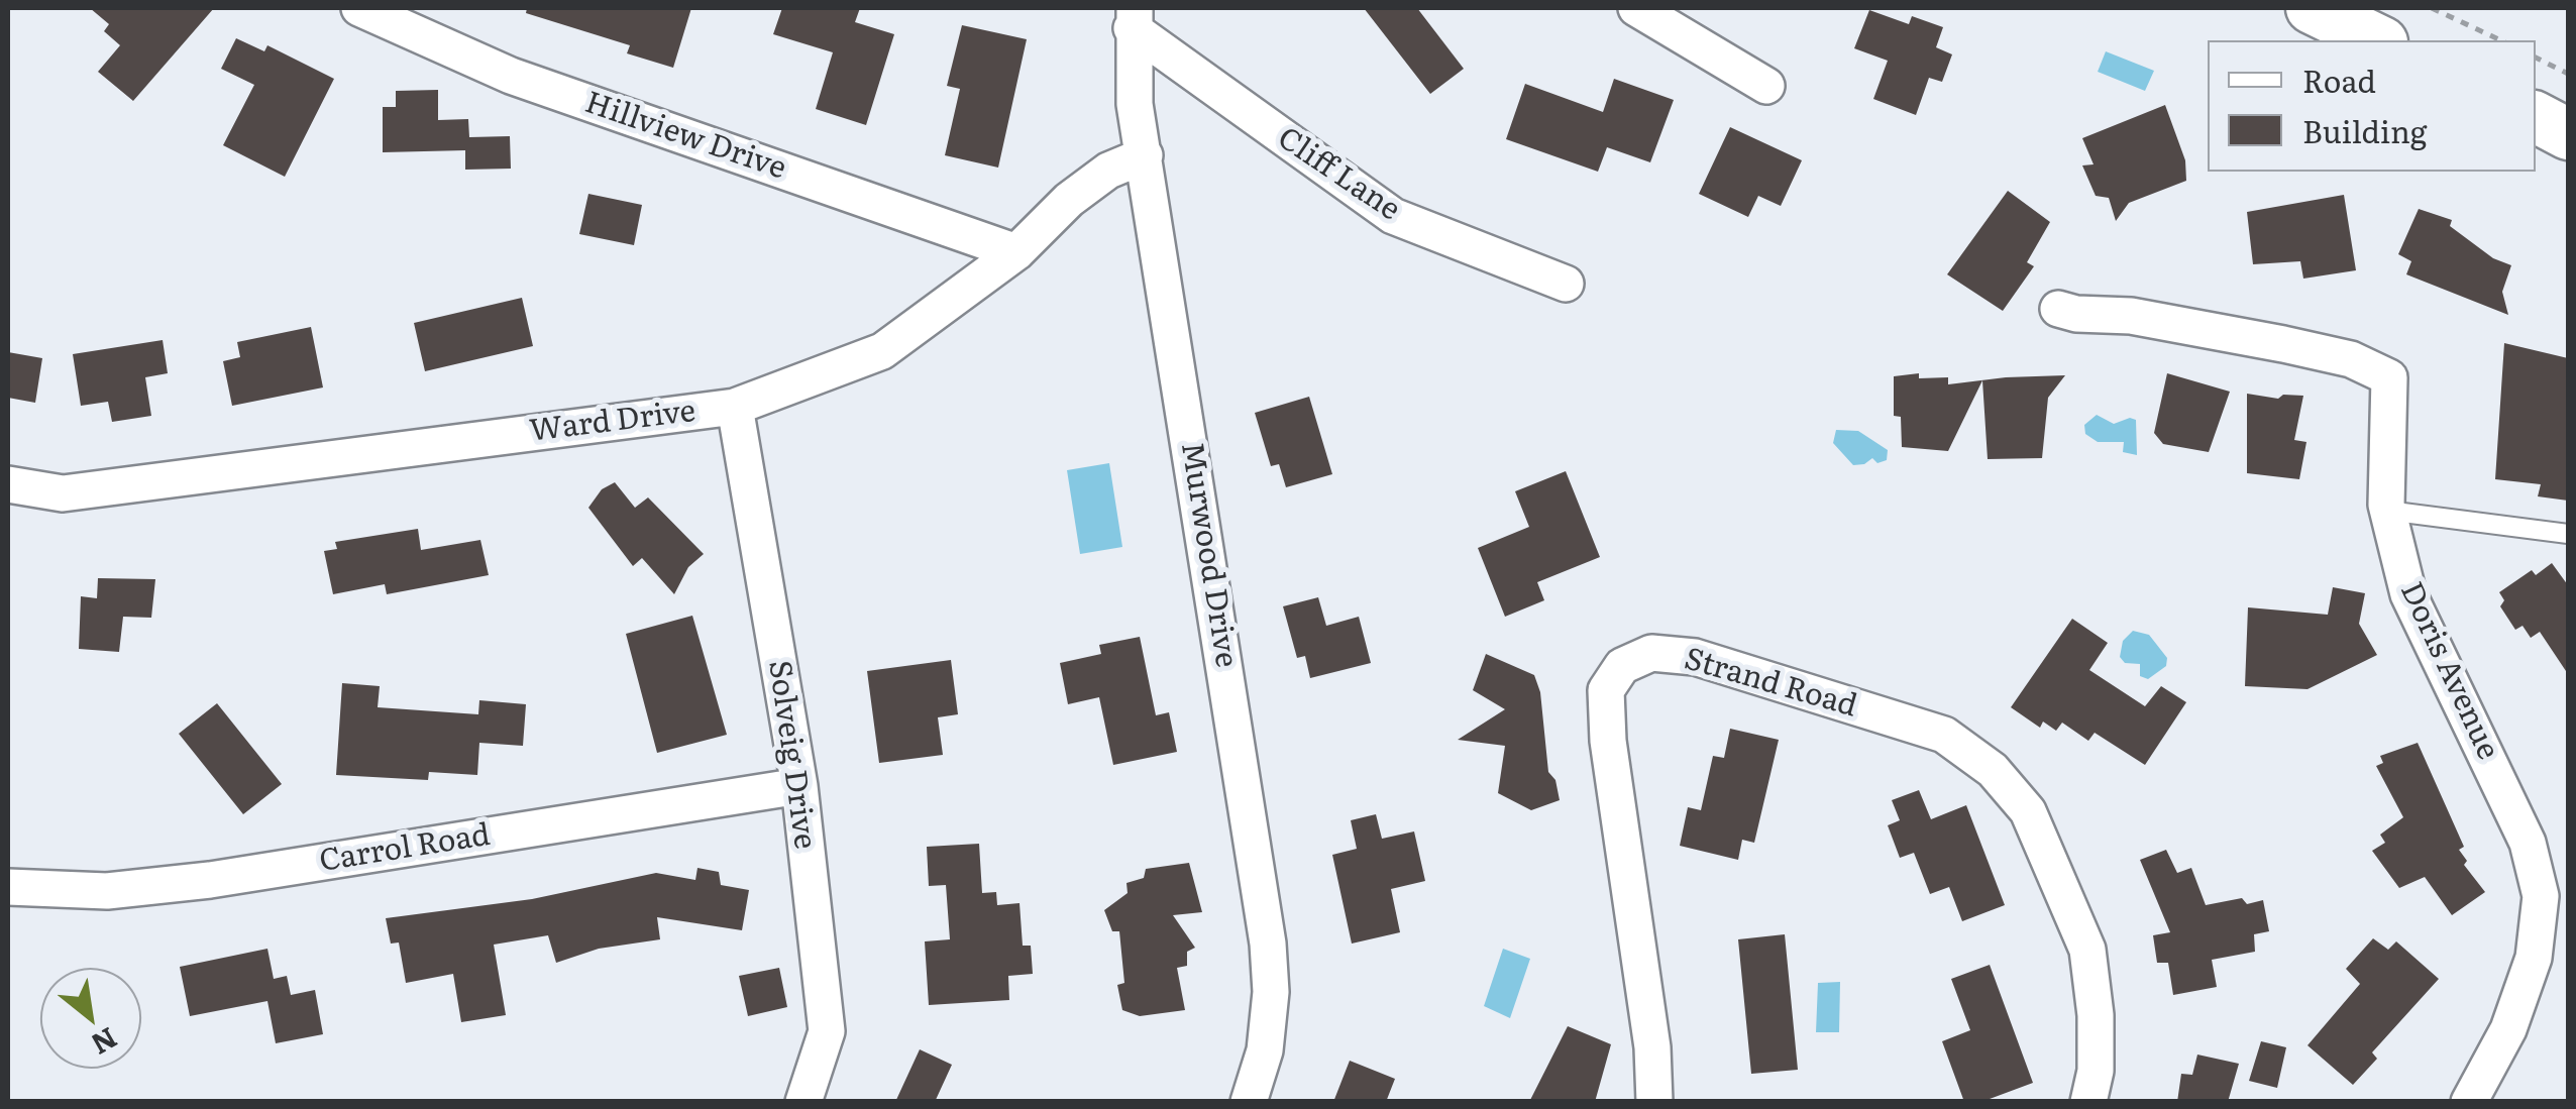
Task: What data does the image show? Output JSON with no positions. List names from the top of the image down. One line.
{"streets":{"street":["Hillview Drive","Cliff Lane","Ward Drive","Murwood Drive","Doris Avenue","Strand Road","Solveig Drive","Carrol Road"]},"crossings":[["Hillview Drive","Ward Drive"],["Cliff Lane","Murwood Drive"],["Ward Drive","Murwood Drive"],["Ward Drive","Solveig Drive"],["Solveig Drive","Carrol Road"]],"legend":["Road","Building"],"north":"bottom right"}
